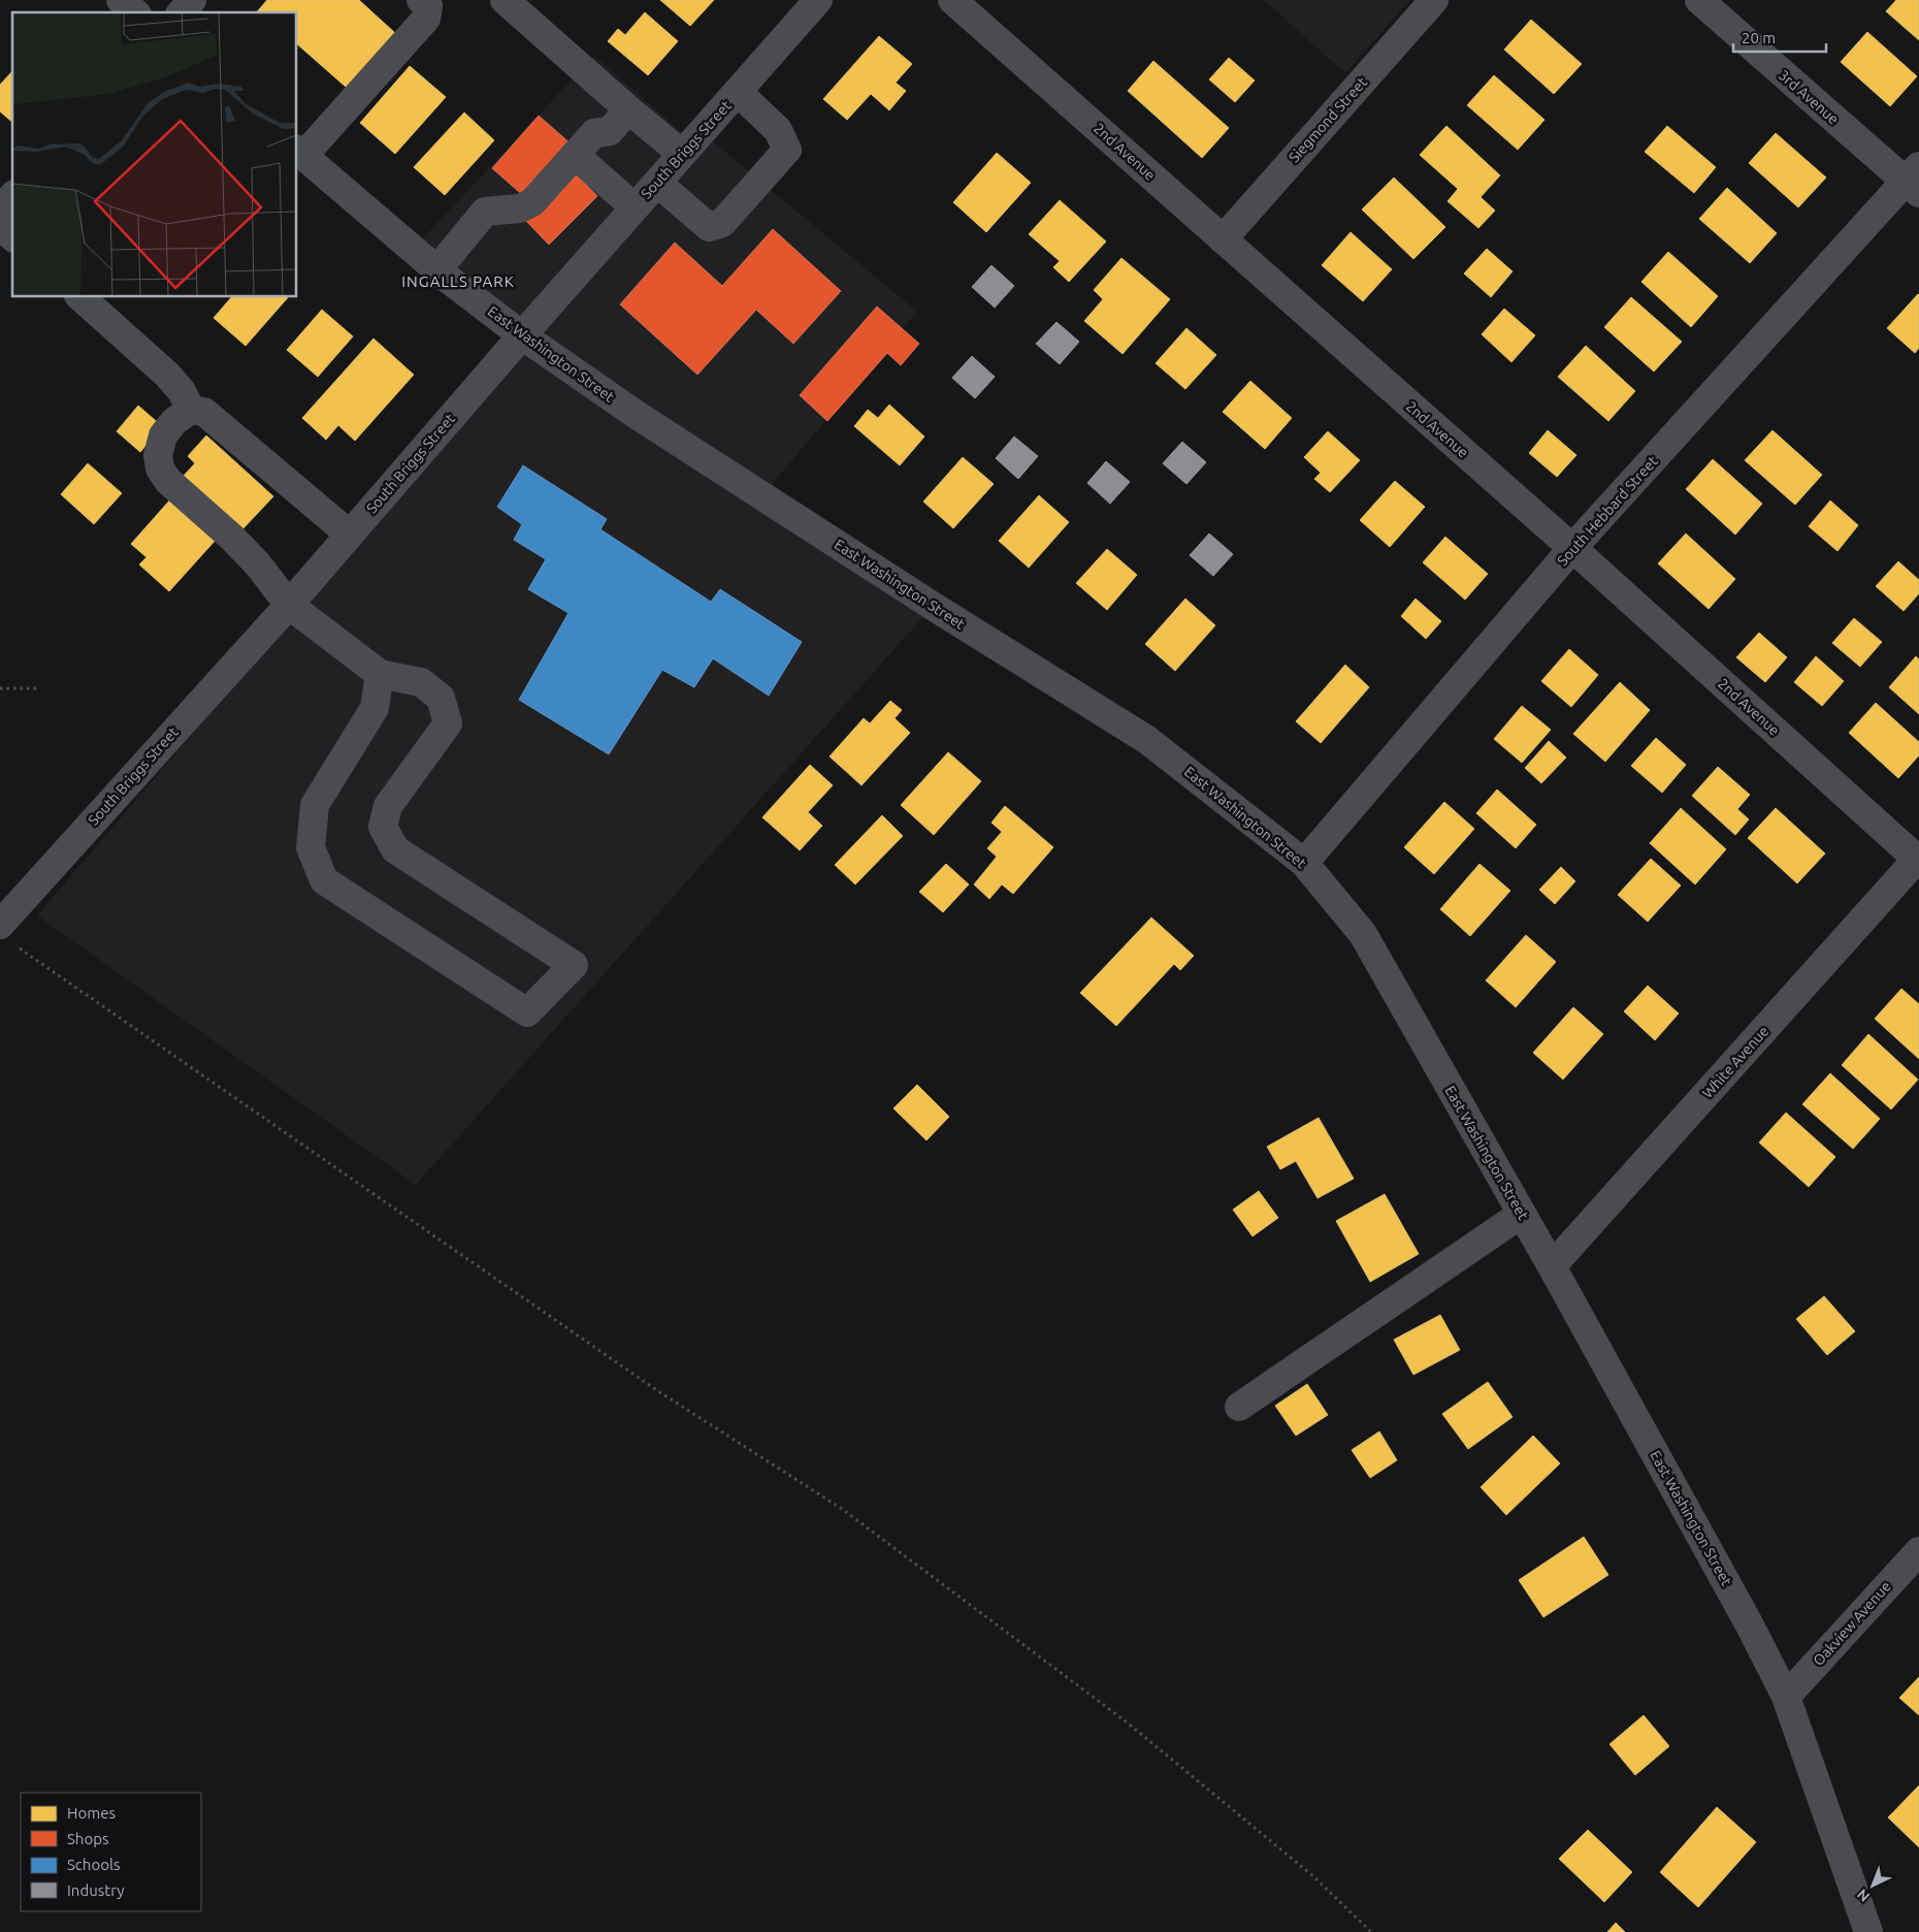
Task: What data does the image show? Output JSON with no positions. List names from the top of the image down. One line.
{"streets":{"street":["3rd Avenue","Siegmond Street","South Briggs Street","2nd Avenue","East Washington Street","South Hebbard Street","White Avenue","Oakview Avenue"]},"crossings":[["3rd Avenue","South Hebbard Street"],["Siegmond Street","2nd Avenue"],["South Briggs Street","East Washington Street"],["2nd Avenue","South Hebbard Street"],["2nd Avenue","White Avenue"],["East Washington Street","South Hebbard Street"],["East Washington Street","White Avenue"],["East Washington Street","Oakview Avenue"]],"districts":["INGALLS PARK"],"legend":["Homes","Shops","Schools","Industry"],"scale_bar":"20 m","north":"bottom left"}
